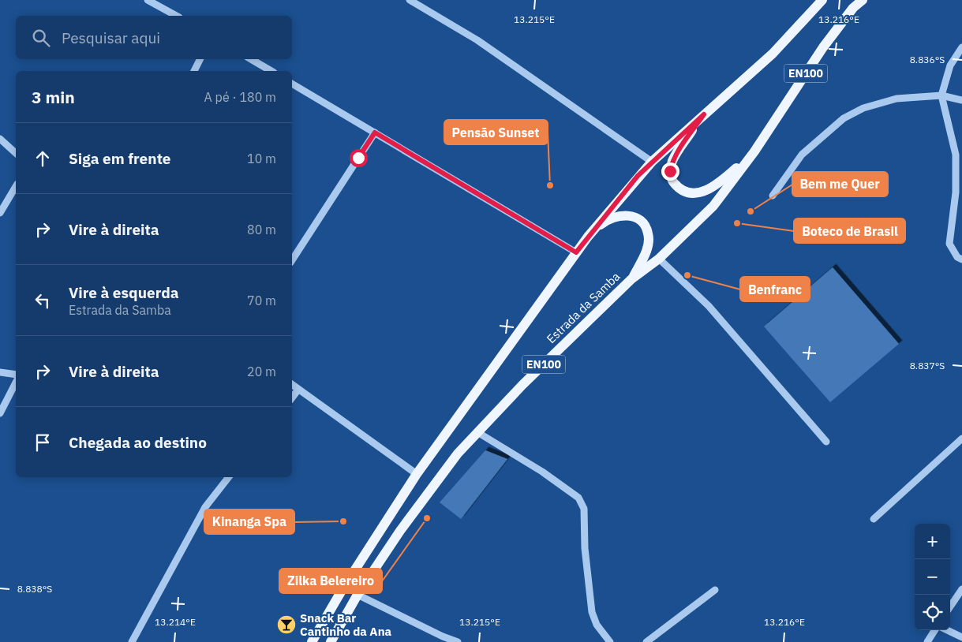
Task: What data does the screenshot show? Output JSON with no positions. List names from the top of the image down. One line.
{"streets":{"main road":["EN100","Estrada da Samba"]},"places":{"other":["Pensão Sunset","Bem me Quer","Boteco de Brasil","Benfranc","Zilka Belereiro","Kinanga Spa"],"bar":["Snack Bar Cantinho da Ana"]},"page":{"search":"Pesquisar aqui","heading":["3 min","A pé · 180 m"],"list":[["Siga em frente","10 m"],["Vire à direita","80 m"],["Vire à esquerda","Estrada da Samba","70 m"],["Vire à direita","20 m"],"Chegada ao destino"],"map_buttons":["+","−"]},"coordinates":["13.215°E","13.216°E","8.836°S","8.837°S","8.838°S","13.214°E"]}
